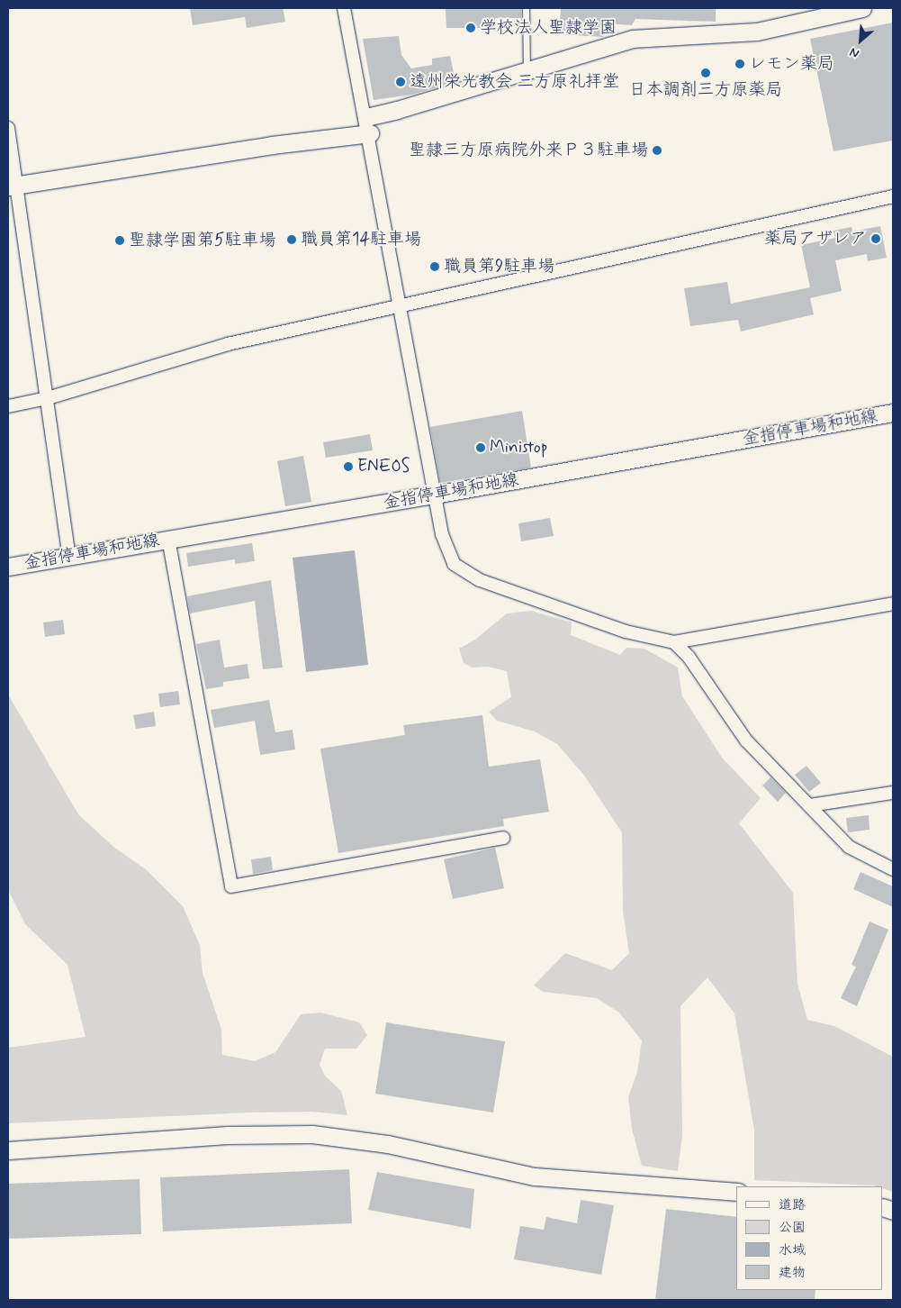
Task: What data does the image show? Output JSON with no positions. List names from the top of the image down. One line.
{"streets":{"street":["金指停車場和地線"]},"places":["学校法人聖隷学園","レモン薬局","日本調剤三方原薬局","遠州栄光教会 三方原礼拝堂","聖隷三方原病院外来Ｐ３駐車場","薬局アザレア","職員第14駐車場","聖隷学園第5駐車場","職員第9駐車場","Ministop","ENEOS"],"legend":["道路","公園","水域","建物"],"north":"bottom left"}
